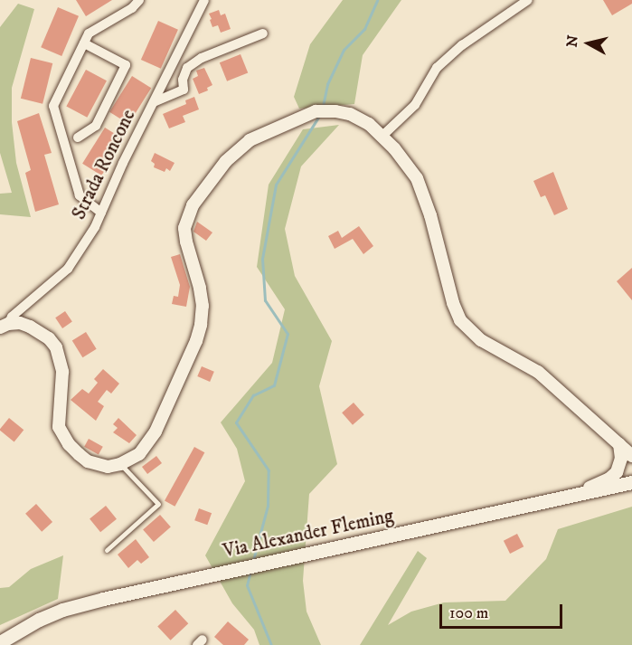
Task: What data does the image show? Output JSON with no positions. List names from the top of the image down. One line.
{"streets":{"main road":["Via Alexander Fleming"],"street":["Strada Roncone"]},"scale_bar":"100 m","north":"left"}
